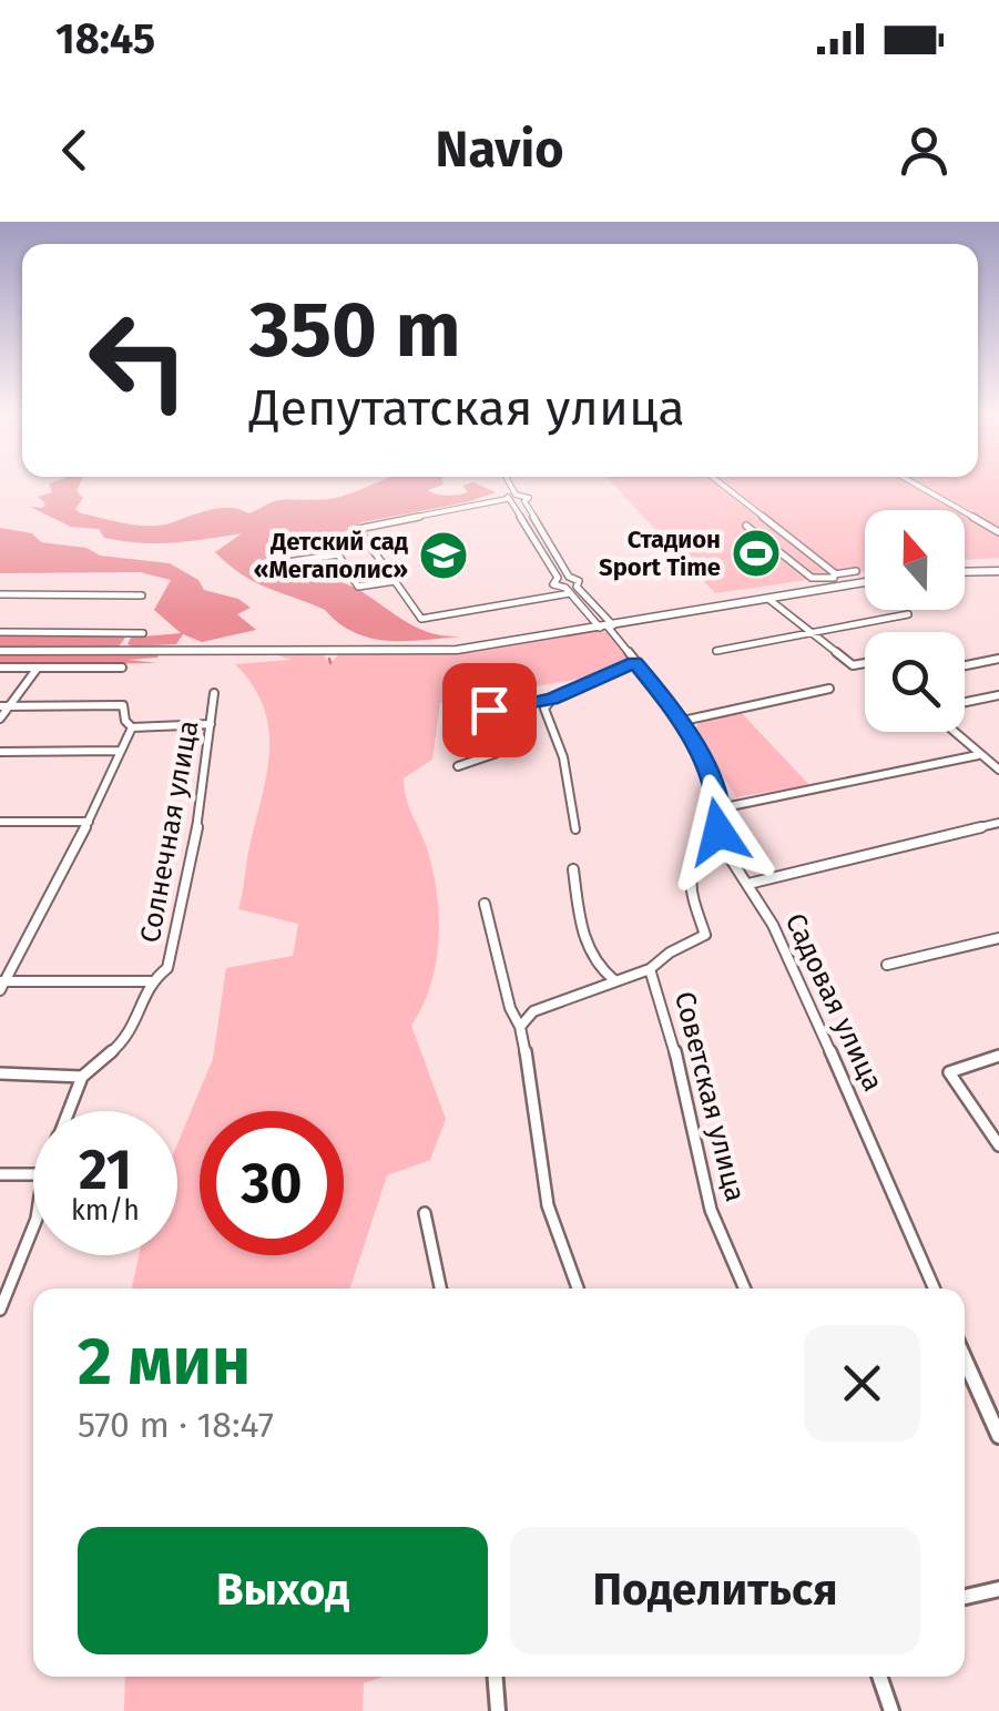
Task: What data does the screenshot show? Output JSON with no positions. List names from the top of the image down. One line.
{"streets":{"street":["Солнечная улица","Садовая улица","Советская улица"]},"places":{"sports":["Стадион Sport Time"],"school or university":["Детский сад «Мегаполис»"]},"north":"top","page":{"status":"18:45","header":"Navio","turn":["350 m","Депутатская улица"],"speed":"21 km/h","limit":"30","heading":["2 мин","570 m · 18:47"],"buttons":["Выход","Поделиться"]}}
